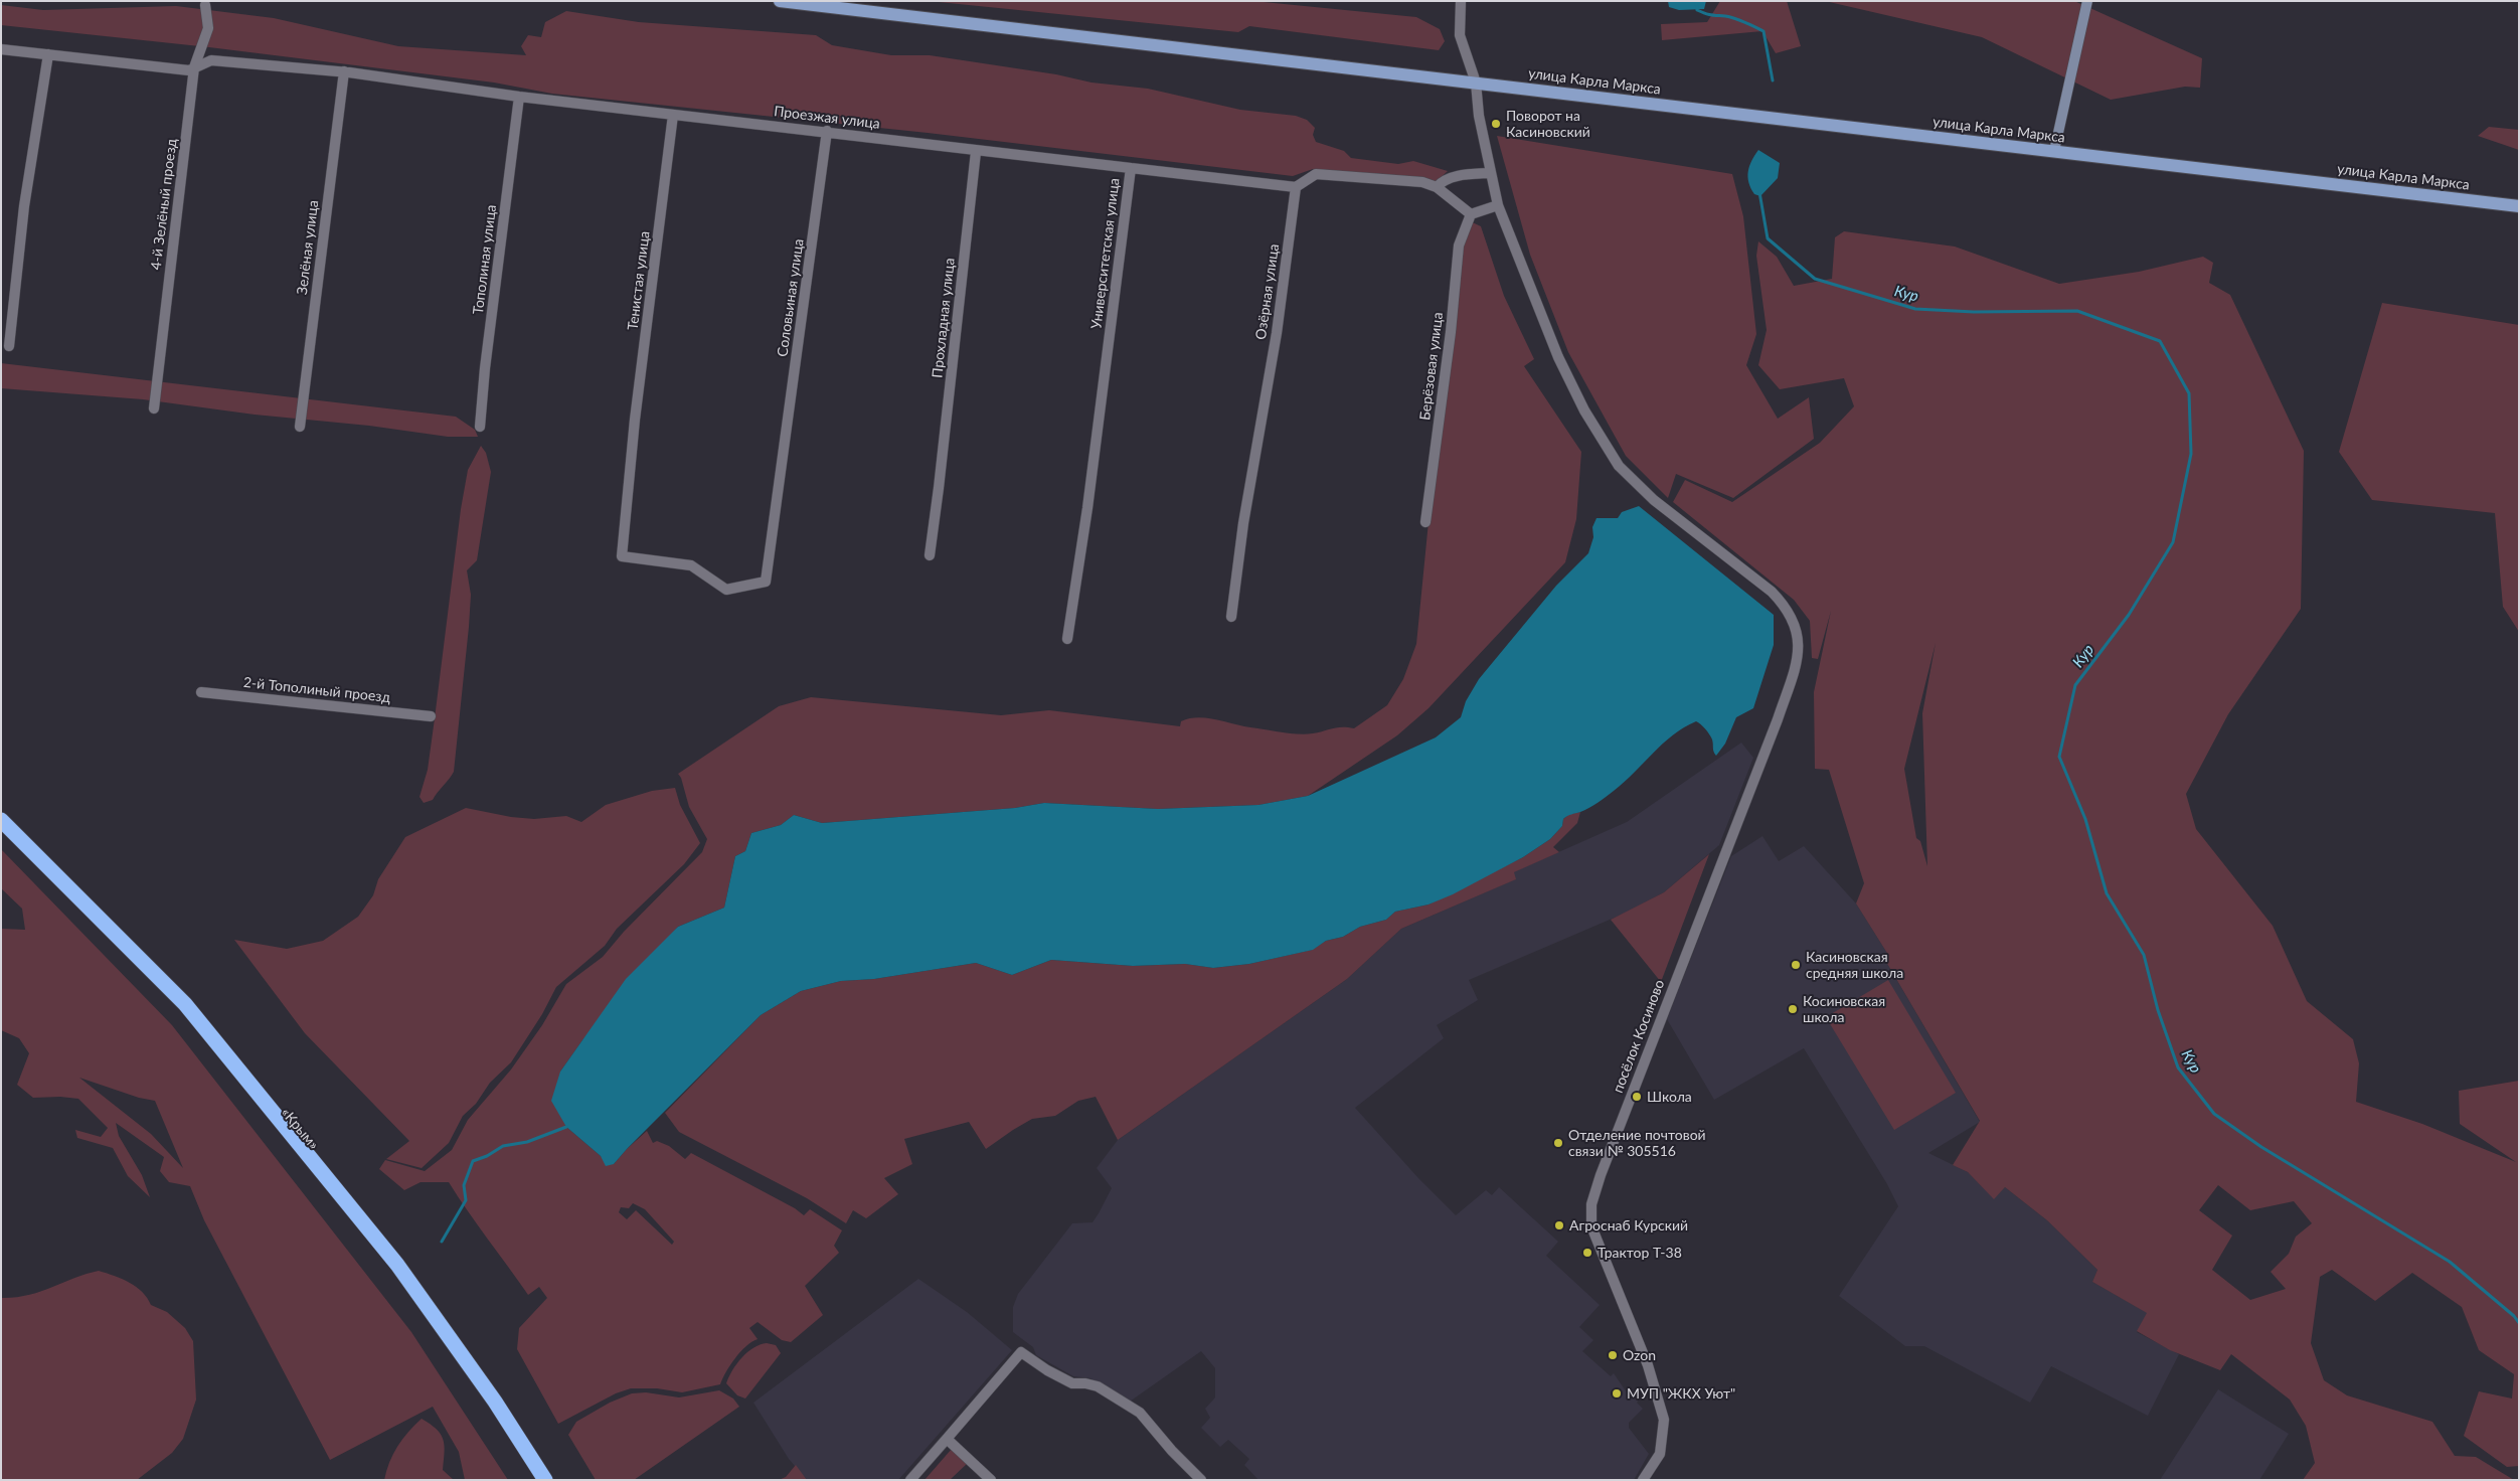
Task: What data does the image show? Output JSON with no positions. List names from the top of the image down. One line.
{"streets":{"highway":["«Крым»"],"main road":["улица Карла Маркса"],"street":["Проезжая улица","4-й Зелёный проезд","Зелёная улица","Университетская улица","Тополиная улица","Тенистая улица","Озёрная улица","Соловьиная улица","Прохладная улица","Берёзовая улица","2-й Тополиный проезд","посёлок Косиново"]},"crossings":[["улица Карла Маркса","посёлок Косиново"],["Проезжая улица","4-й Зелёный проезд"],["Проезжая улица","Зелёная улица"],["Проезжая улица","Университетская улица"],["Проезжая улица","Тополиная улица"],["Проезжая улица","Тенистая улица"],["Проезжая улица","Соловьиная улица"],["Проезжая улица","Прохладная улица"],["Университетская улица","Озёрная улица"],["Тенистая улица","Соловьиная улица"]],"water":["Кур"],"places":["Поворот на Касиновский","Касиновская средняя школа","Косиновская школа","Школа","Отделение почтовой связи № 305516","Агроснаб Курский","Трактор Т-38","Ozon","МУП \"ЖКХ Уют\""]}
